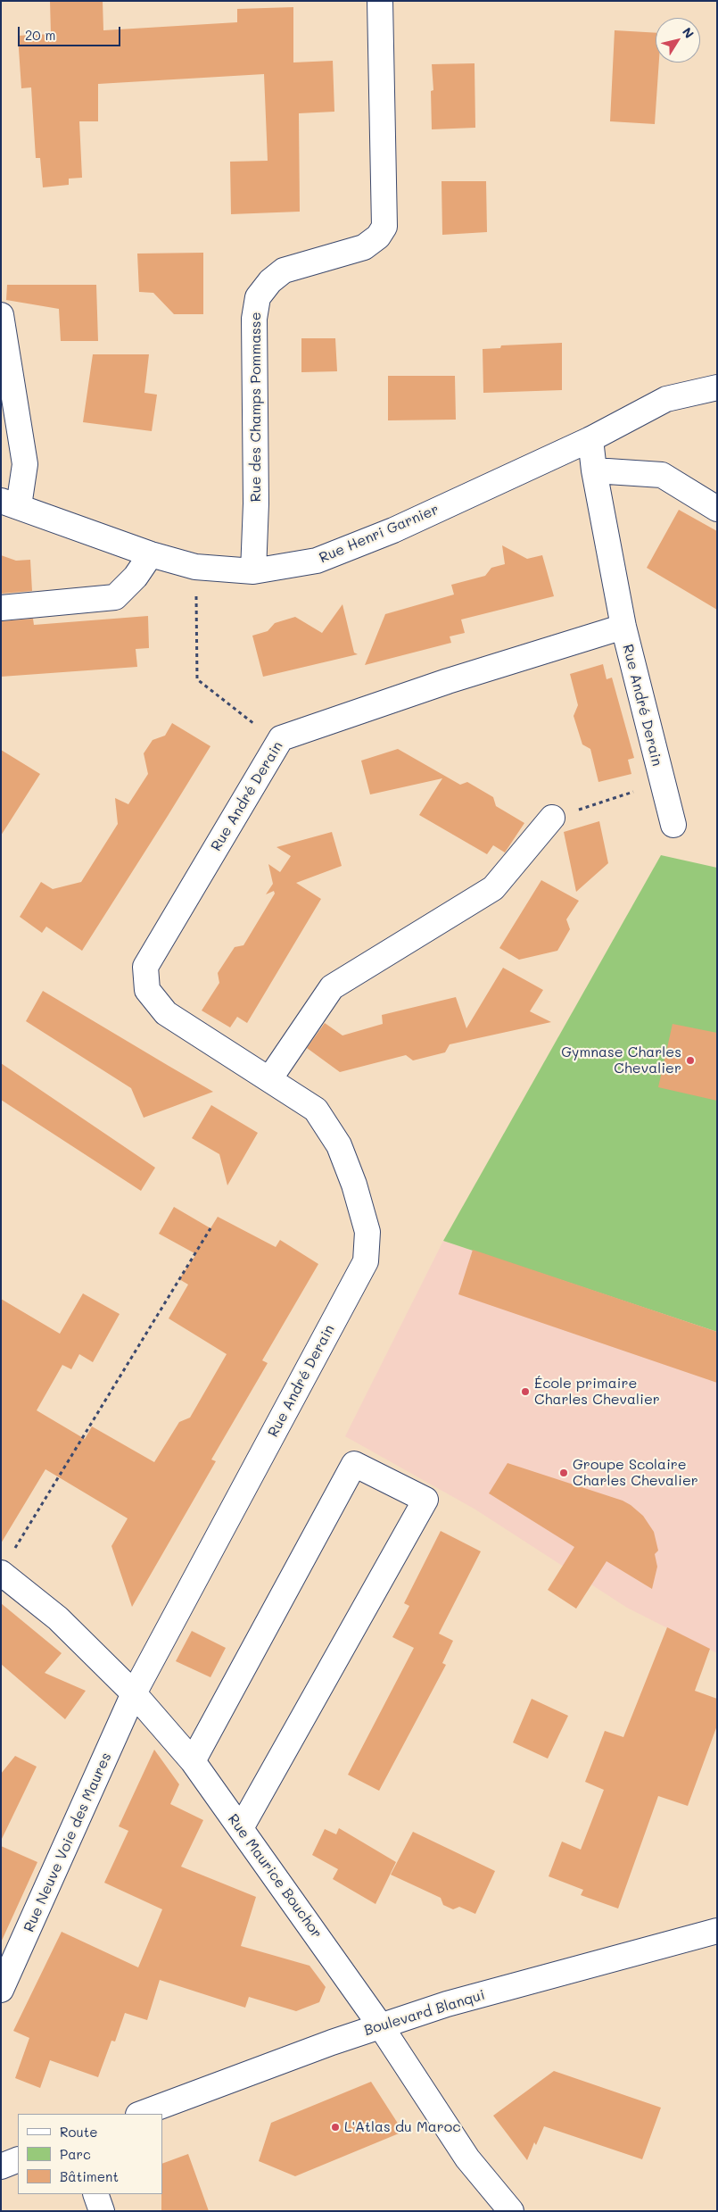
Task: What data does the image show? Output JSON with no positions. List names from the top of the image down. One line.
{"streets":{"street":["Rue des Champs Pommasse","Rue Henri Garnier","Rue André Derain","Rue Neuve Voie des Maures","Rue Maurice Bouchor","Boulevard Blanqui"]},"crossings":[["Rue des Champs Pommasse","Rue Henri Garnier"],["Rue Henri Garnier","Rue André Derain"],["Rue André Derain","Rue Neuve Voie des Maures"],["Rue André Derain","Rue Maurice Bouchor"],["Rue Neuve Voie des Maures","Rue Maurice Bouchor"],["Rue Maurice Bouchor","Boulevard Blanqui"]],"places":["Gymnase Charles Chevalier","École primaire Charles Chevalier","Groupe Scolaire Charles Chevalier","L'Atlas du Maroc"],"legend":["Route","Parc","Bâtiment"],"scale_bar":"20 m","north":"top right"}
